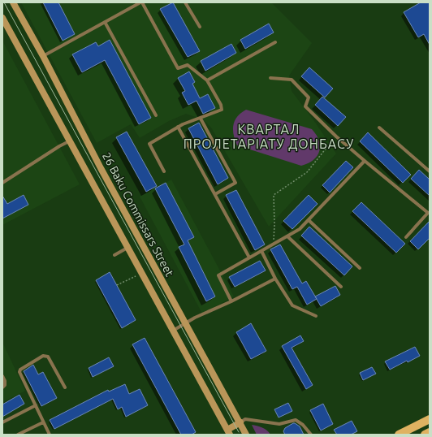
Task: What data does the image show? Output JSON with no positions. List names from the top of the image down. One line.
{"streets":{"street":["26 Baku Commissars Street"]},"districts":["КВАРТАЛ ПРОЛЕТАРІАТУ ДОНБАСУ"]}
